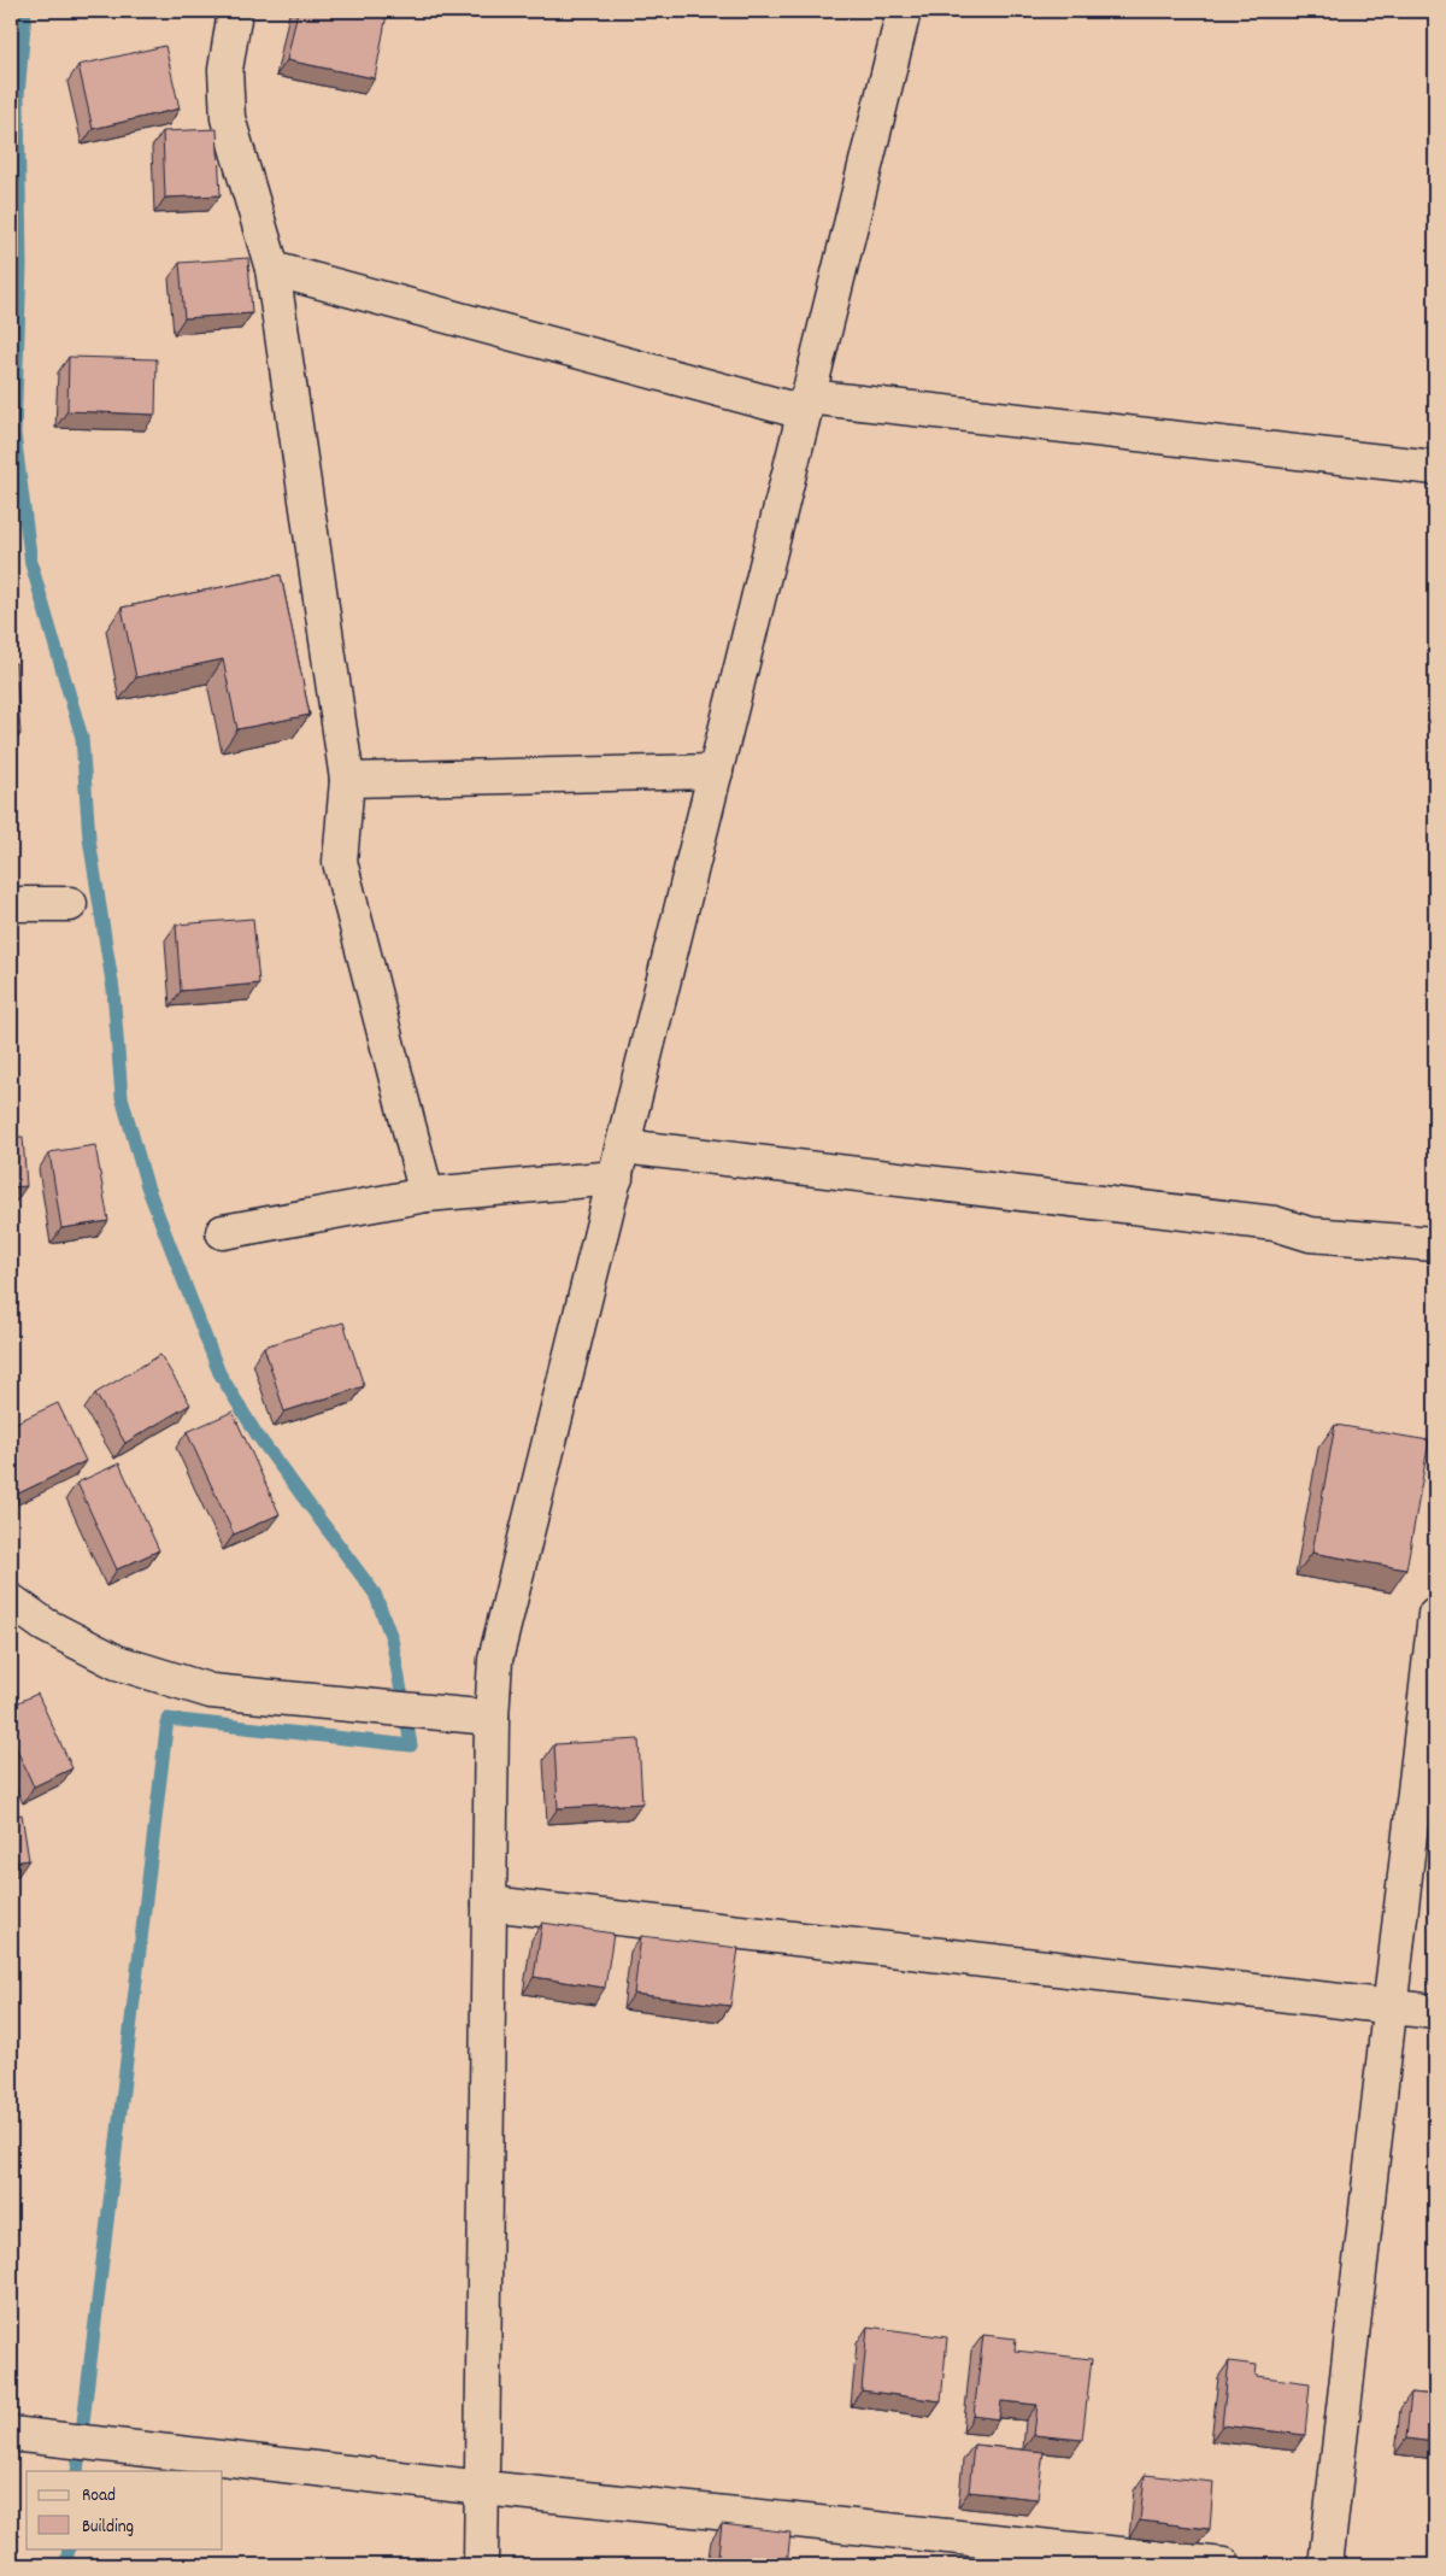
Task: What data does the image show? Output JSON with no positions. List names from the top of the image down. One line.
{"legend":["Road","Building"]}
